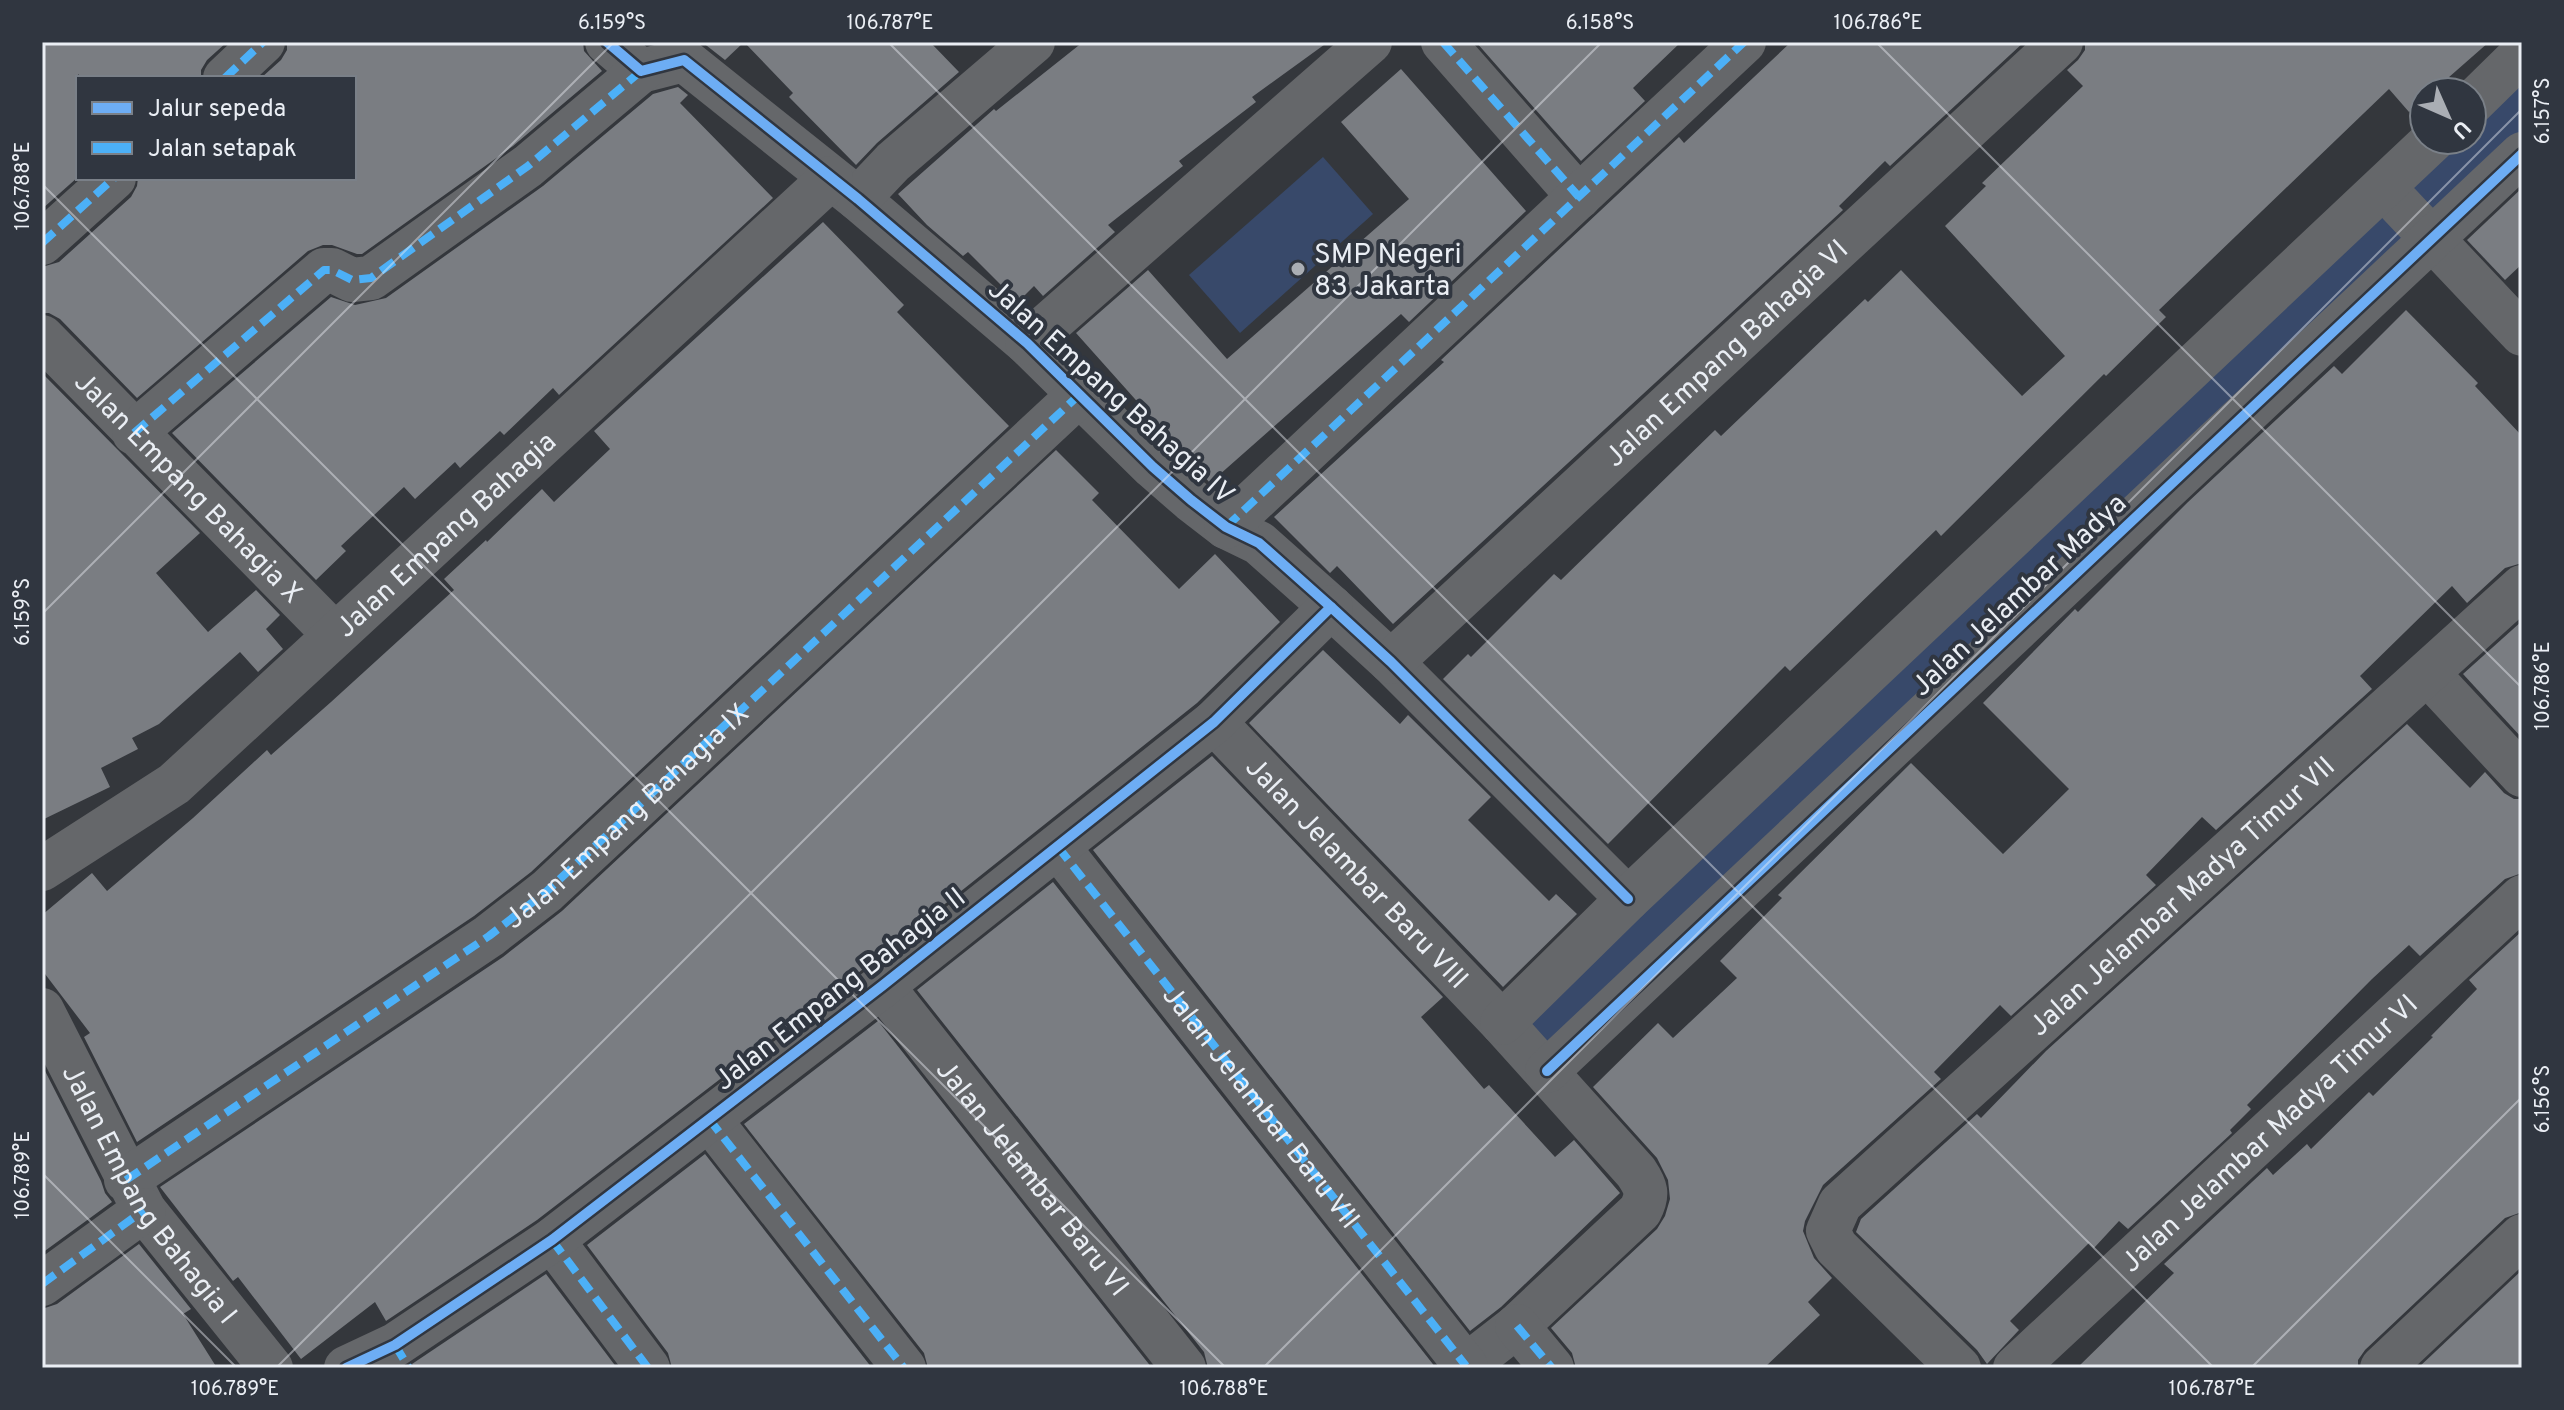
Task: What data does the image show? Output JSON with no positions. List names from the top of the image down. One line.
{"streets":{"street":["Jalan Empang Bahagia VI","Jalan Empang Bahagia IV","Jalan Empang Bahagia X","Jalan Empang Bahagia","Jalan Jelambar Madya","Jalan Empang Bahagia IX","Jalan Jelambar Baru VIII","Jalan Jelambar Madya Timur VII","Jalan Empang Bahagia II","Jalan Jelambar Baru VII","Jalan Jelambar Madya Timur VI","Jalan Jelambar Baru VI","Jalan Empang Bahagia I"]},"crossings":[["Jalan Empang Bahagia VI","Jalan Empang Bahagia IV"],["Jalan Empang Bahagia IV","Jalan Empang Bahagia"],["Jalan Empang Bahagia IV","Jalan Jelambar Madya"],["Jalan Empang Bahagia IV","Jalan Empang Bahagia IX"],["Jalan Empang Bahagia IV","Jalan Empang Bahagia II"],["Jalan Empang Bahagia X","Jalan Empang Bahagia"],["Jalan Jelambar Madya","Jalan Jelambar Baru VIII"],["Jalan Empang Bahagia IX","Jalan Empang Bahagia I"],["Jalan Jelambar Baru VIII","Jalan Empang Bahagia II"],["Jalan Empang Bahagia II","Jalan Jelambar Baru VII"],["Jalan Empang Bahagia II","Jalan Jelambar Baru VI"]],"places":["SMP Negeri 83 Jakarta"],"legend":["Jalur sepeda","Jalan setapak"],"north":"bottom right","coordinates":["6.159°S","106.787°E","6.158°S","106.786°E","6.157°S","106.788°E","6.156°S","106.789°E"]}
